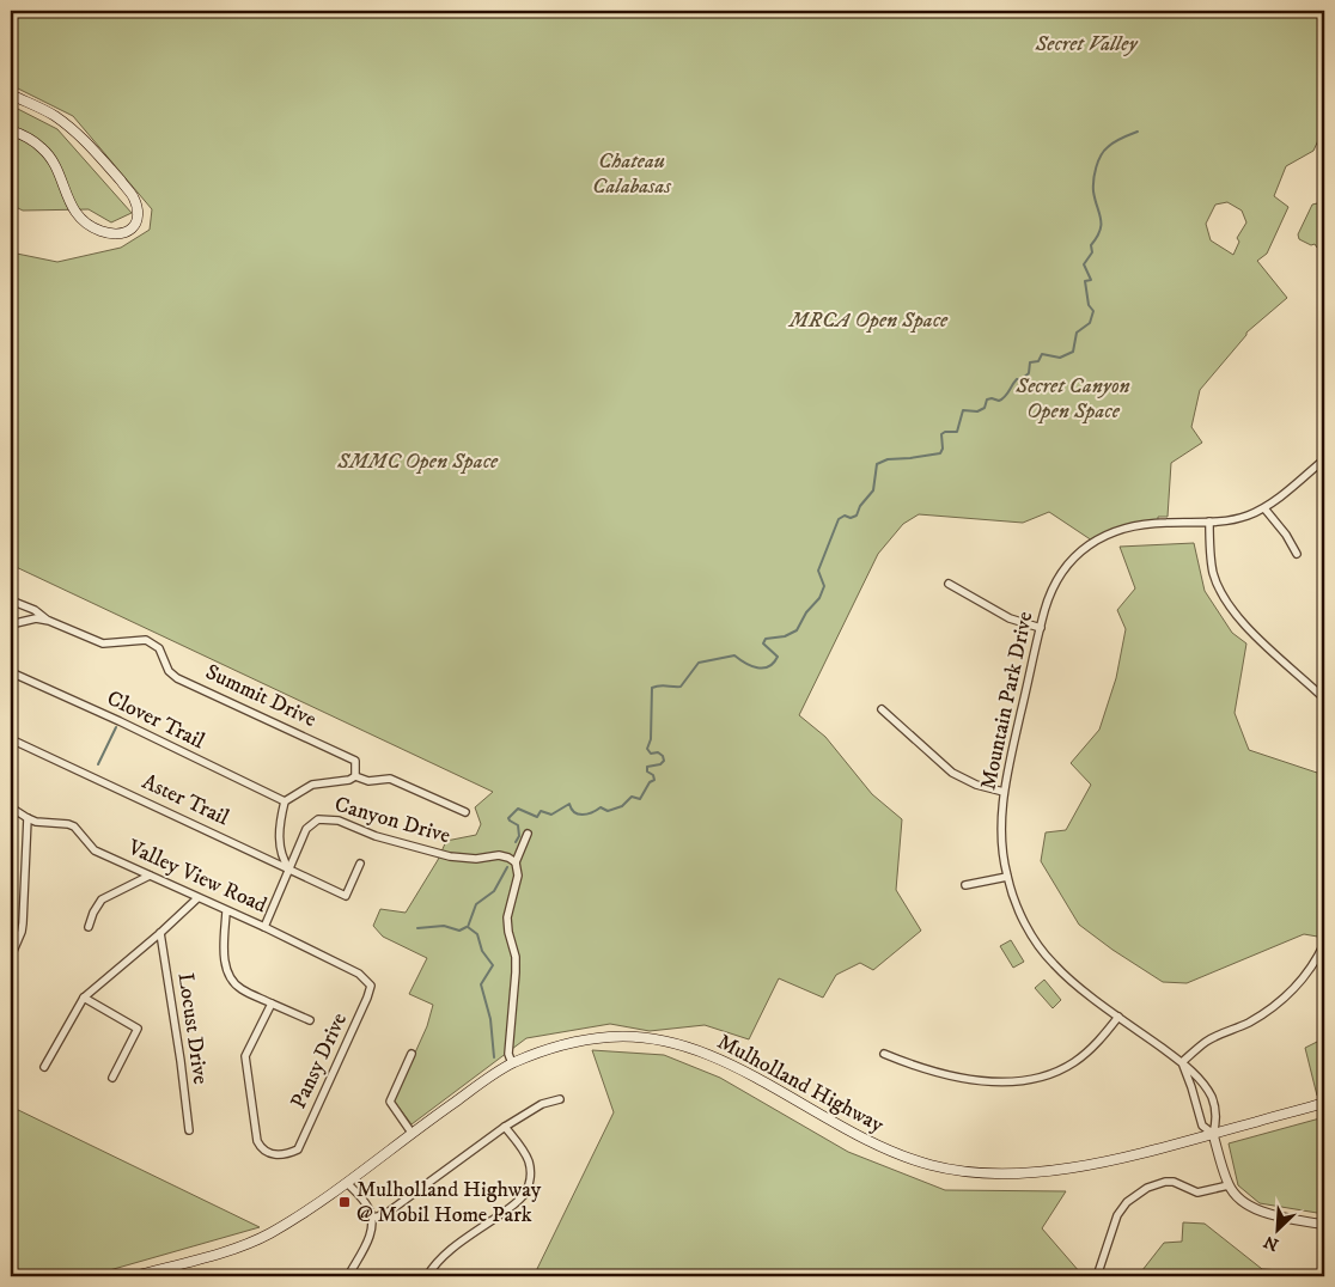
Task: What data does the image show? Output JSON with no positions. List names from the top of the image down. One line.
{"streets":{"main road":["Mulholland Highway"],"street":["Summit Drive","Mountain Park Drive","Clover Trail","Aster Trail","Canyon Drive","Valley View Road","Locust Drive","Pansy Drive"]},"crossings":[["Mountain Park Drive","Mulholland Highway"],["Aster Trail","Canyon Drive"],["Canyon Drive","Valley View Road"],["Valley View Road","Pansy Drive"]],"parks":["Secret Valley","Chateau Calabasas","MRCA Open Space","Secret Canyon Open Space","SMMC Open Space"],"places":{"transit":["Mulholland Highway @ Mobil Home Park"]},"north":"bottom left"}
